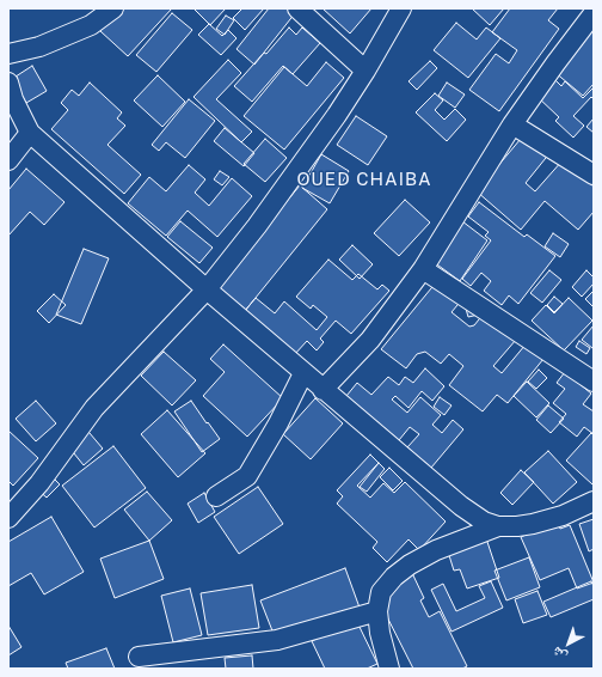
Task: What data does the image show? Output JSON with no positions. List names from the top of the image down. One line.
{"districts":["OUED CHAIBA"],"north":"bottom left"}
